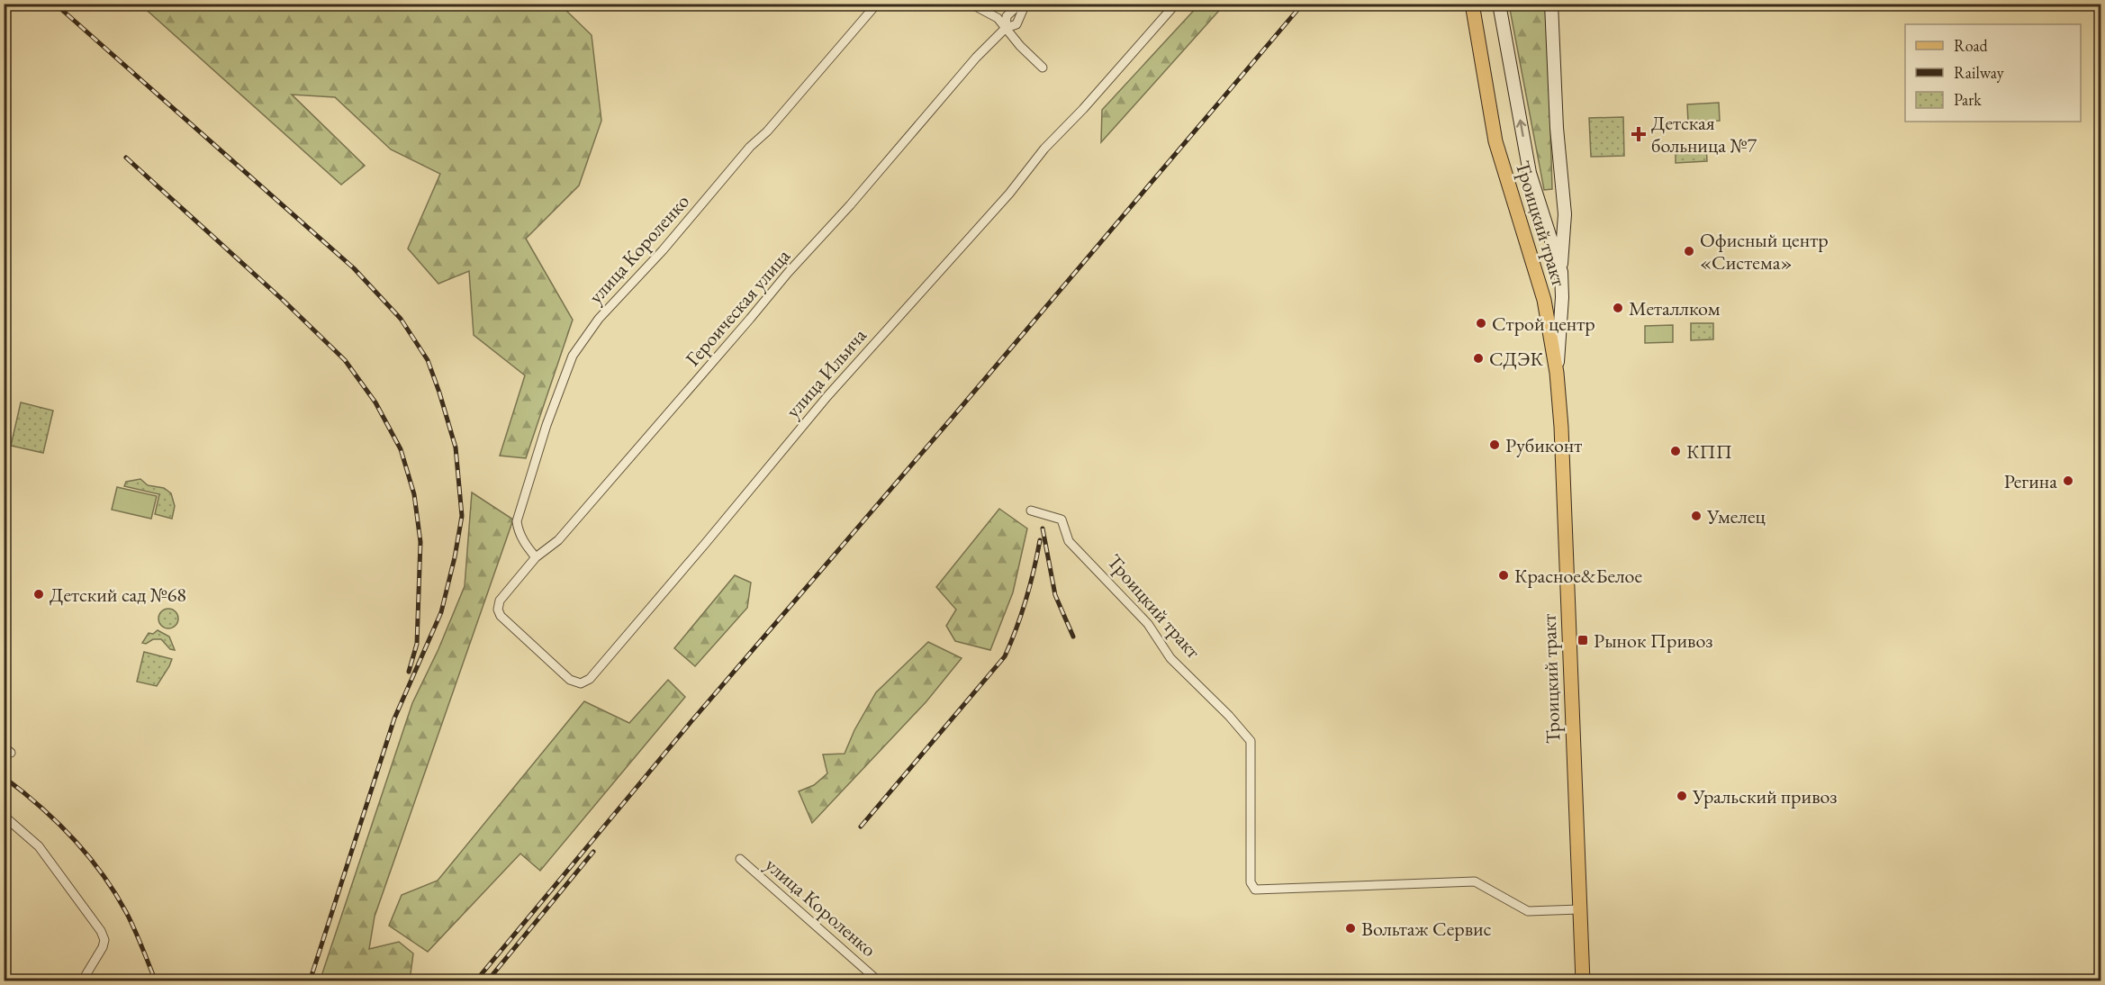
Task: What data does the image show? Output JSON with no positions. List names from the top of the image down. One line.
{"streets":{"main road":["Троицкий тракт"],"street":["улица Короленко","Героическая улица","улица Ильича"]},"crossings":[["улица Короленко","Героическая улица"],["Героическая улица","улица Ильича"]],"places":{"health":["Детская больница №7"],"other":["Офисный центр «Система»","Металлком","Строй центр","СДЭК","Рубиконт","КПП","Регина","Умелец","Красное&Белое","Детский сад №68","Уральский привоз","Вольтаж Сервис"],"transit":["Рынок Привоз"]},"legend":["Road","Railway","Park"]}
